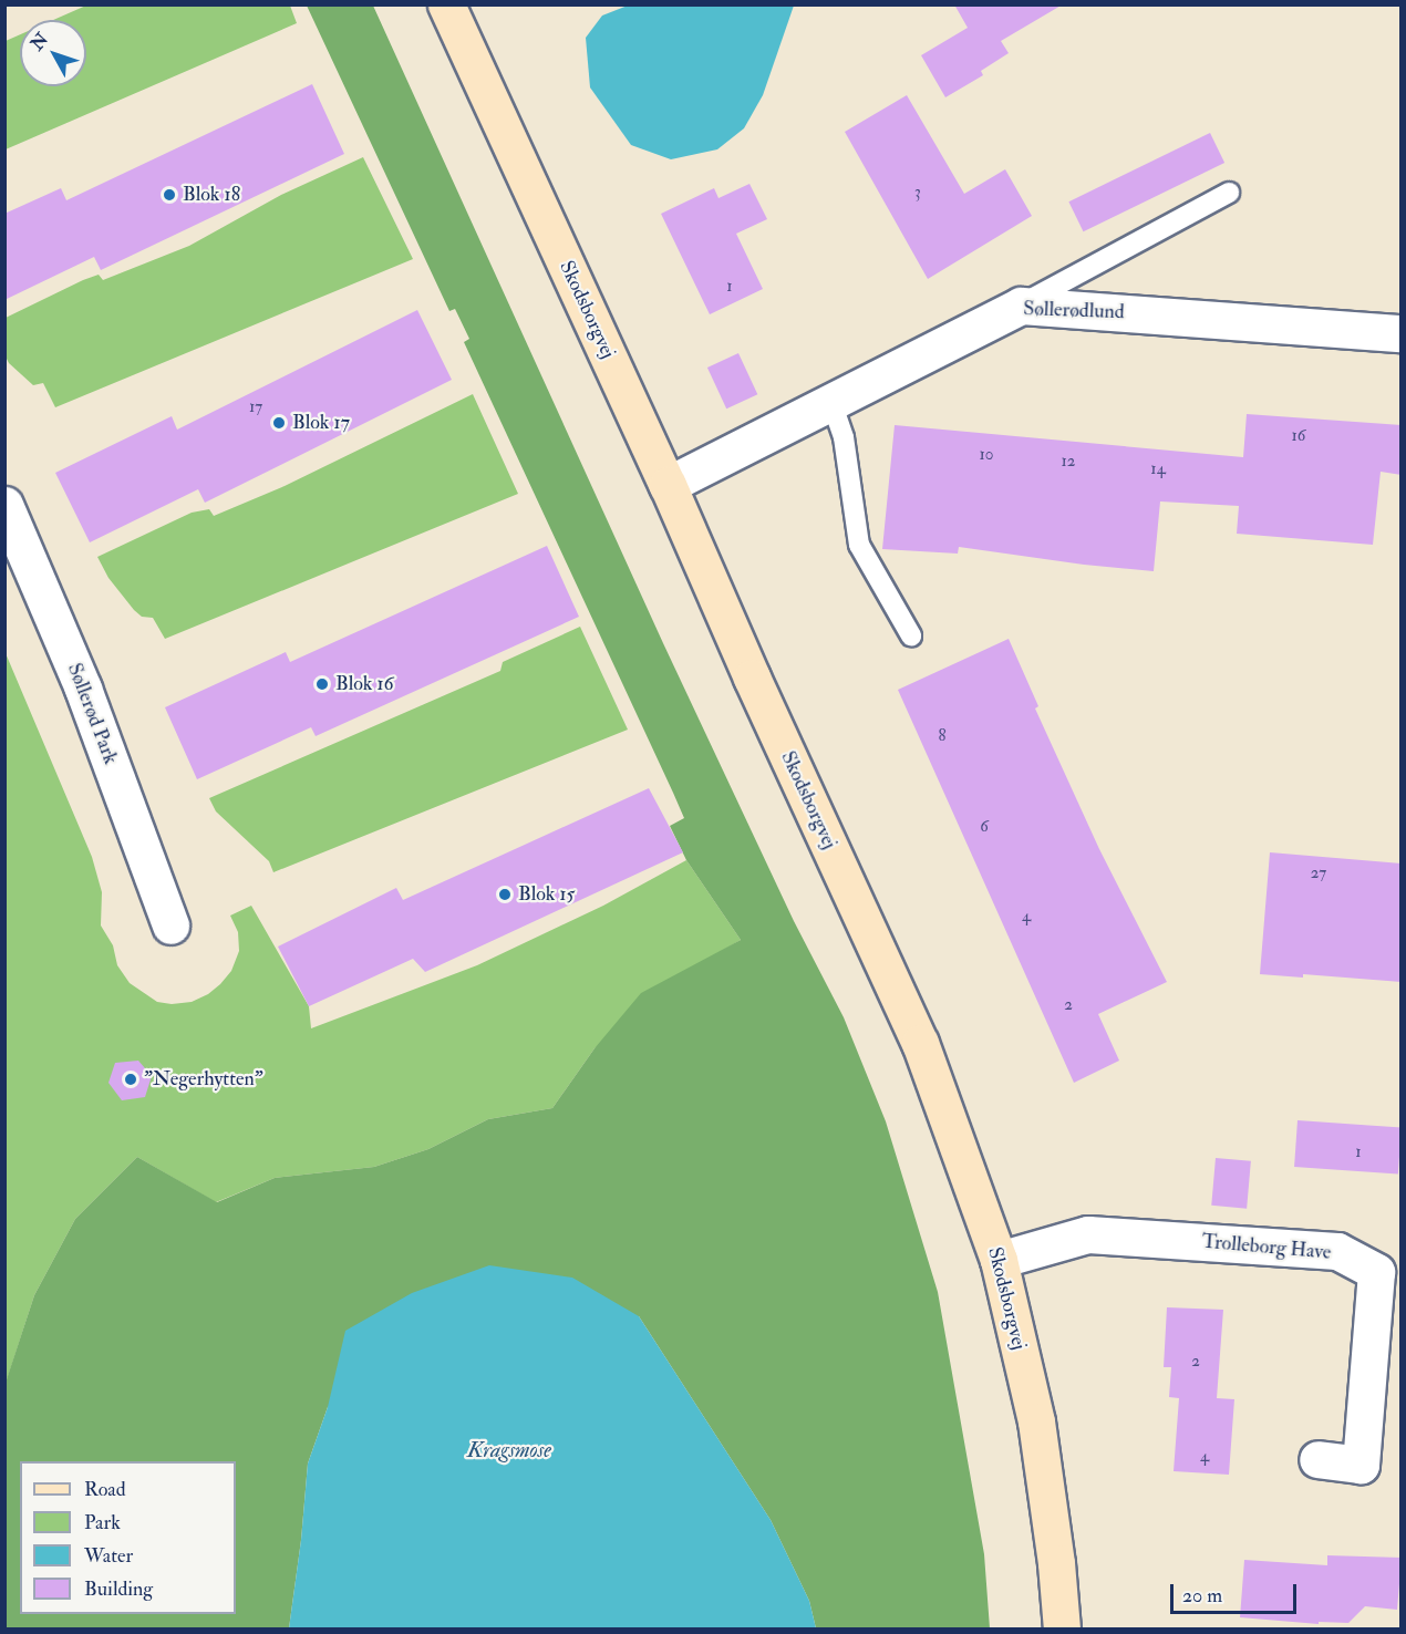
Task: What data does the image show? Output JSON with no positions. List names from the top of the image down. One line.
{"streets":{"street":["Skodsborgvej","Søllerødlund","Søllerød Park","Trolleborg Have"]},"crossings":[["Skodsborgvej","Søllerødlund"],["Skodsborgvej","Trolleborg Have"]],"water":["Kragsmose"],"places":["Blok 18","Blok 17","Blok 16","Blok 15","\"Negerhytten\""],"house_numbers":["3","1","17","16","10","12","14","8","6","27","4","2","1","2","4"],"legend":["Road","Park","Water","Building"],"scale_bar":"20 m","north":"top left"}
